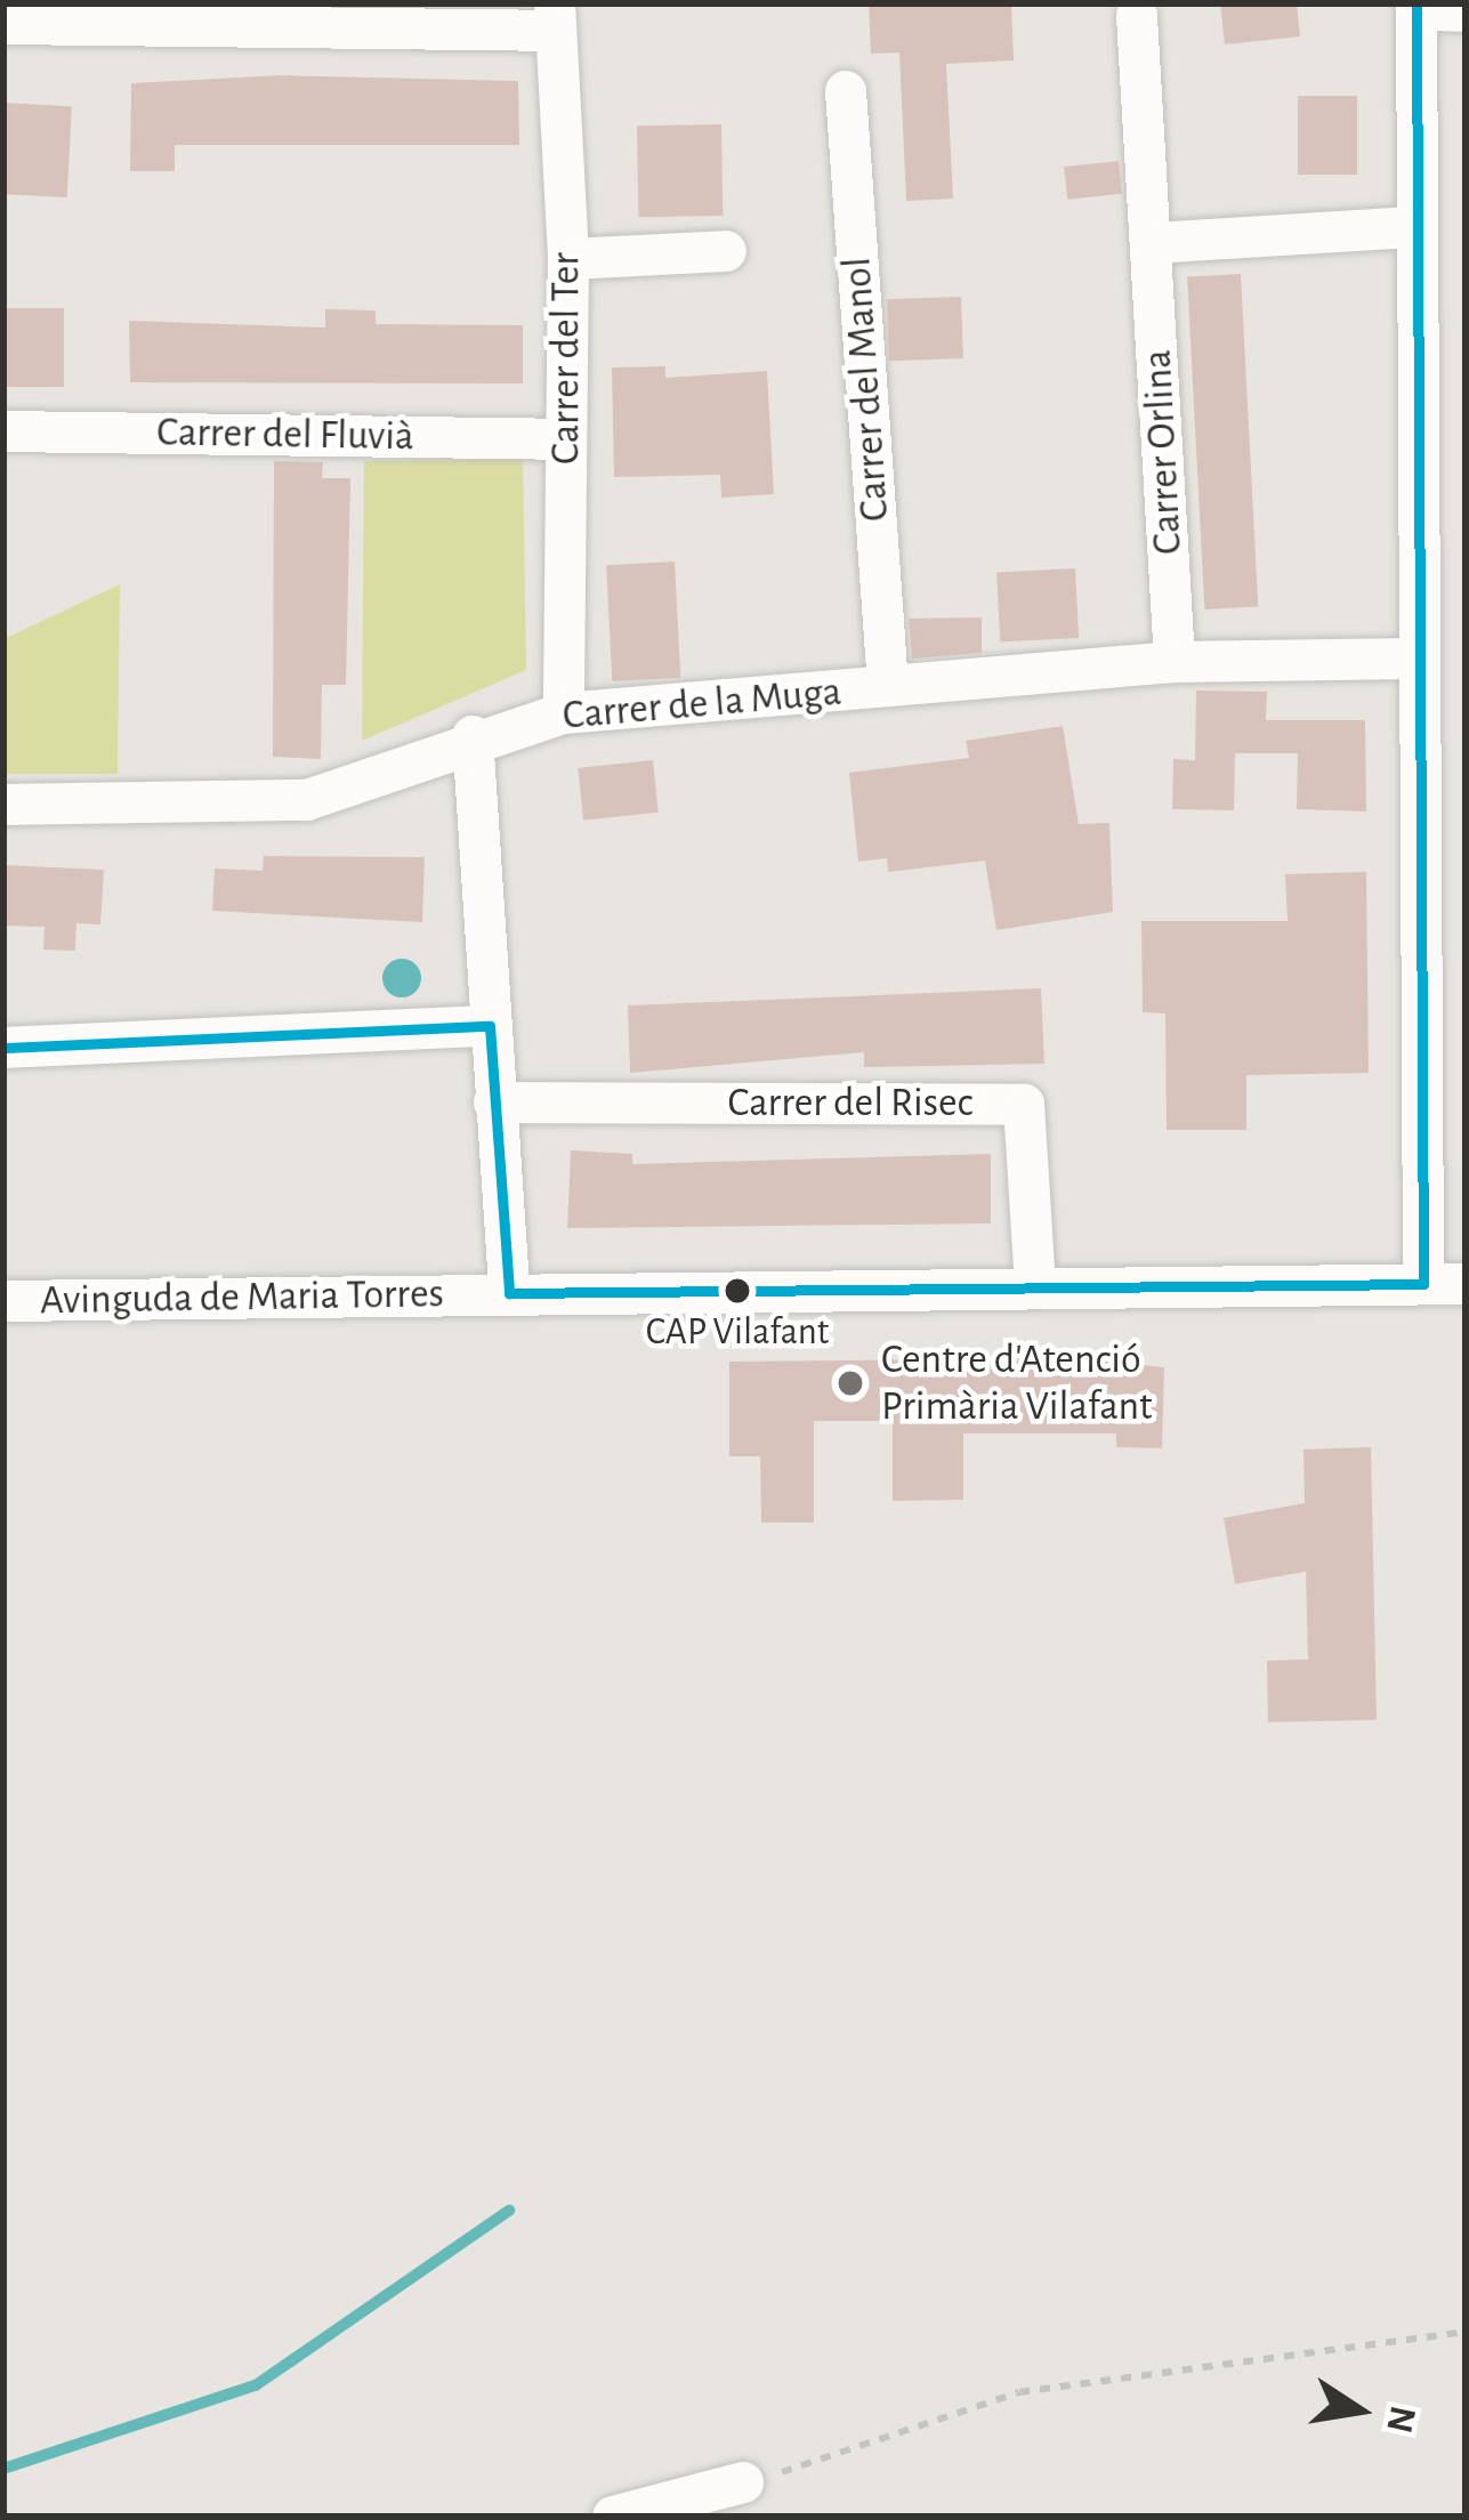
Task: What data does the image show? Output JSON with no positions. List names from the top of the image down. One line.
{"streets":{"street":["Carrer del Ter","Carrer del Manol","Carrer del Fluvià","Carrer Orlina","Carrer de la Muga","Carrer del Risec","Avinguda de Maria Torres"]},"crossings":[["Carrer del Ter","Carrer del Fluvià"],["Carrer del Ter","Carrer de la Muga"],["Carrer del Manol","Carrer de la Muga"],["Carrer Orlina","Carrer de la Muga"],["Carrer del Risec","Avinguda de Maria Torres"]],"places":["CAP Vilafant","Centre d'Atenció Primària Vilafant"],"north":"right"}
